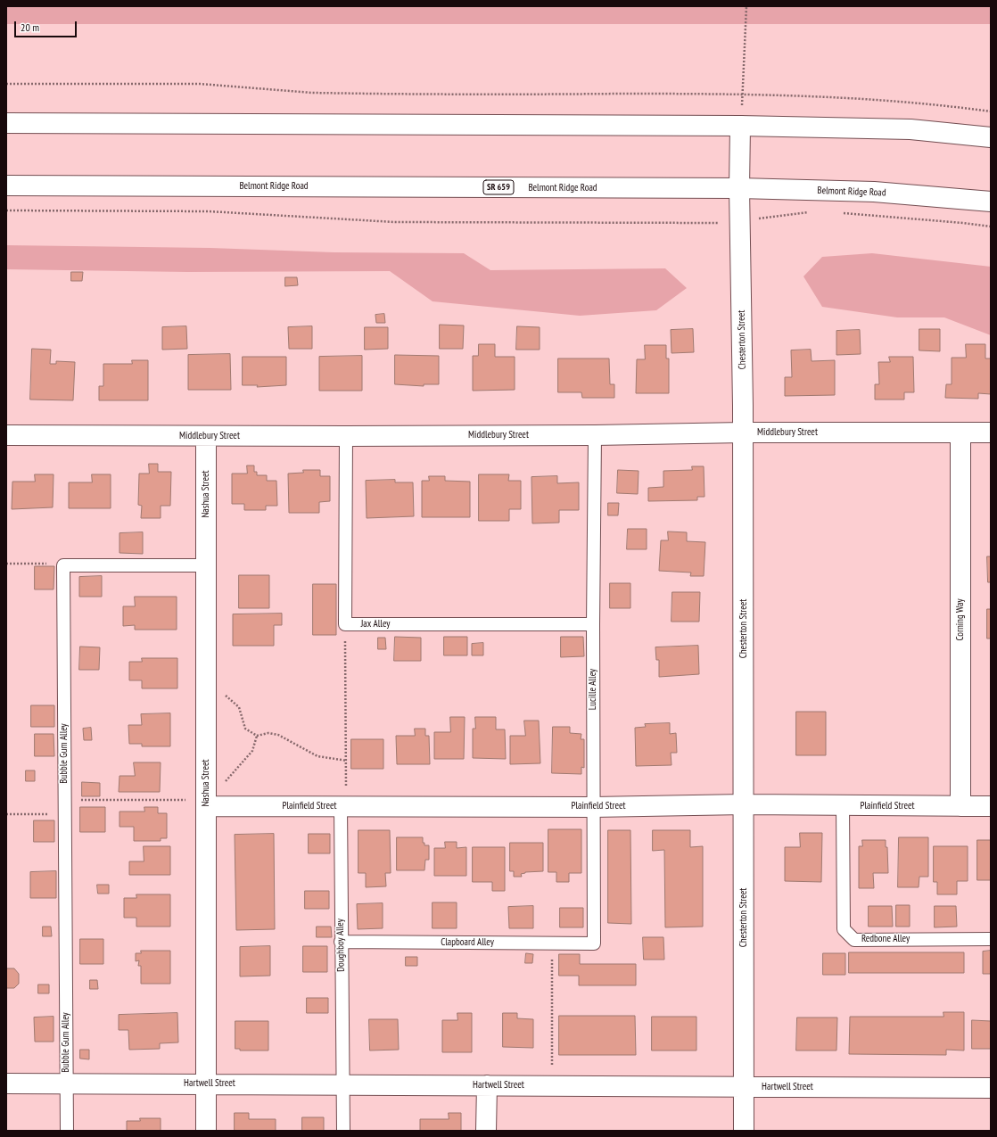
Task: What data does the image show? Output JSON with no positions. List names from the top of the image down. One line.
{"streets":{"street":["Belmont Ridge Road","SR 659","Chesterton Street","Middlebury Street","Nashua Street","Corning Way","Plainfield Street","Hartwell Street"],"lane":["Jax Alley","Lucille Alley","Bubble Gum Alley","Redbone Alley","Clapboard Alley","Doughboy Alley"]},"crossings":[["Belmont Ridge Road","Chesterton Street"],["Chesterton Street","Middlebury Street"],["Chesterton Street","Plainfield Street"],["Chesterton Street","Hartwell Street"],["Middlebury Street","Nashua Street"],["Middlebury Street","Corning Way"],["Middlebury Street","Lucille Alley"],["Nashua Street","Plainfield Street"],["Nashua Street","Hartwell Street"],["Corning Way","Plainfield Street"],["Jax Alley","Lucille Alley"],["Lucille Alley","Plainfield Street"],["Lucille Alley","Clapboard Alley"],["Bubble Gum Alley","Hartwell Street"],["Plainfield Street","Redbone Alley"],["Plainfield Street","Doughboy Alley"],["Clapboard Alley","Doughboy Alley"],["Doughboy Alley","Hartwell Street"]],"scale_bar":"20 m"}
